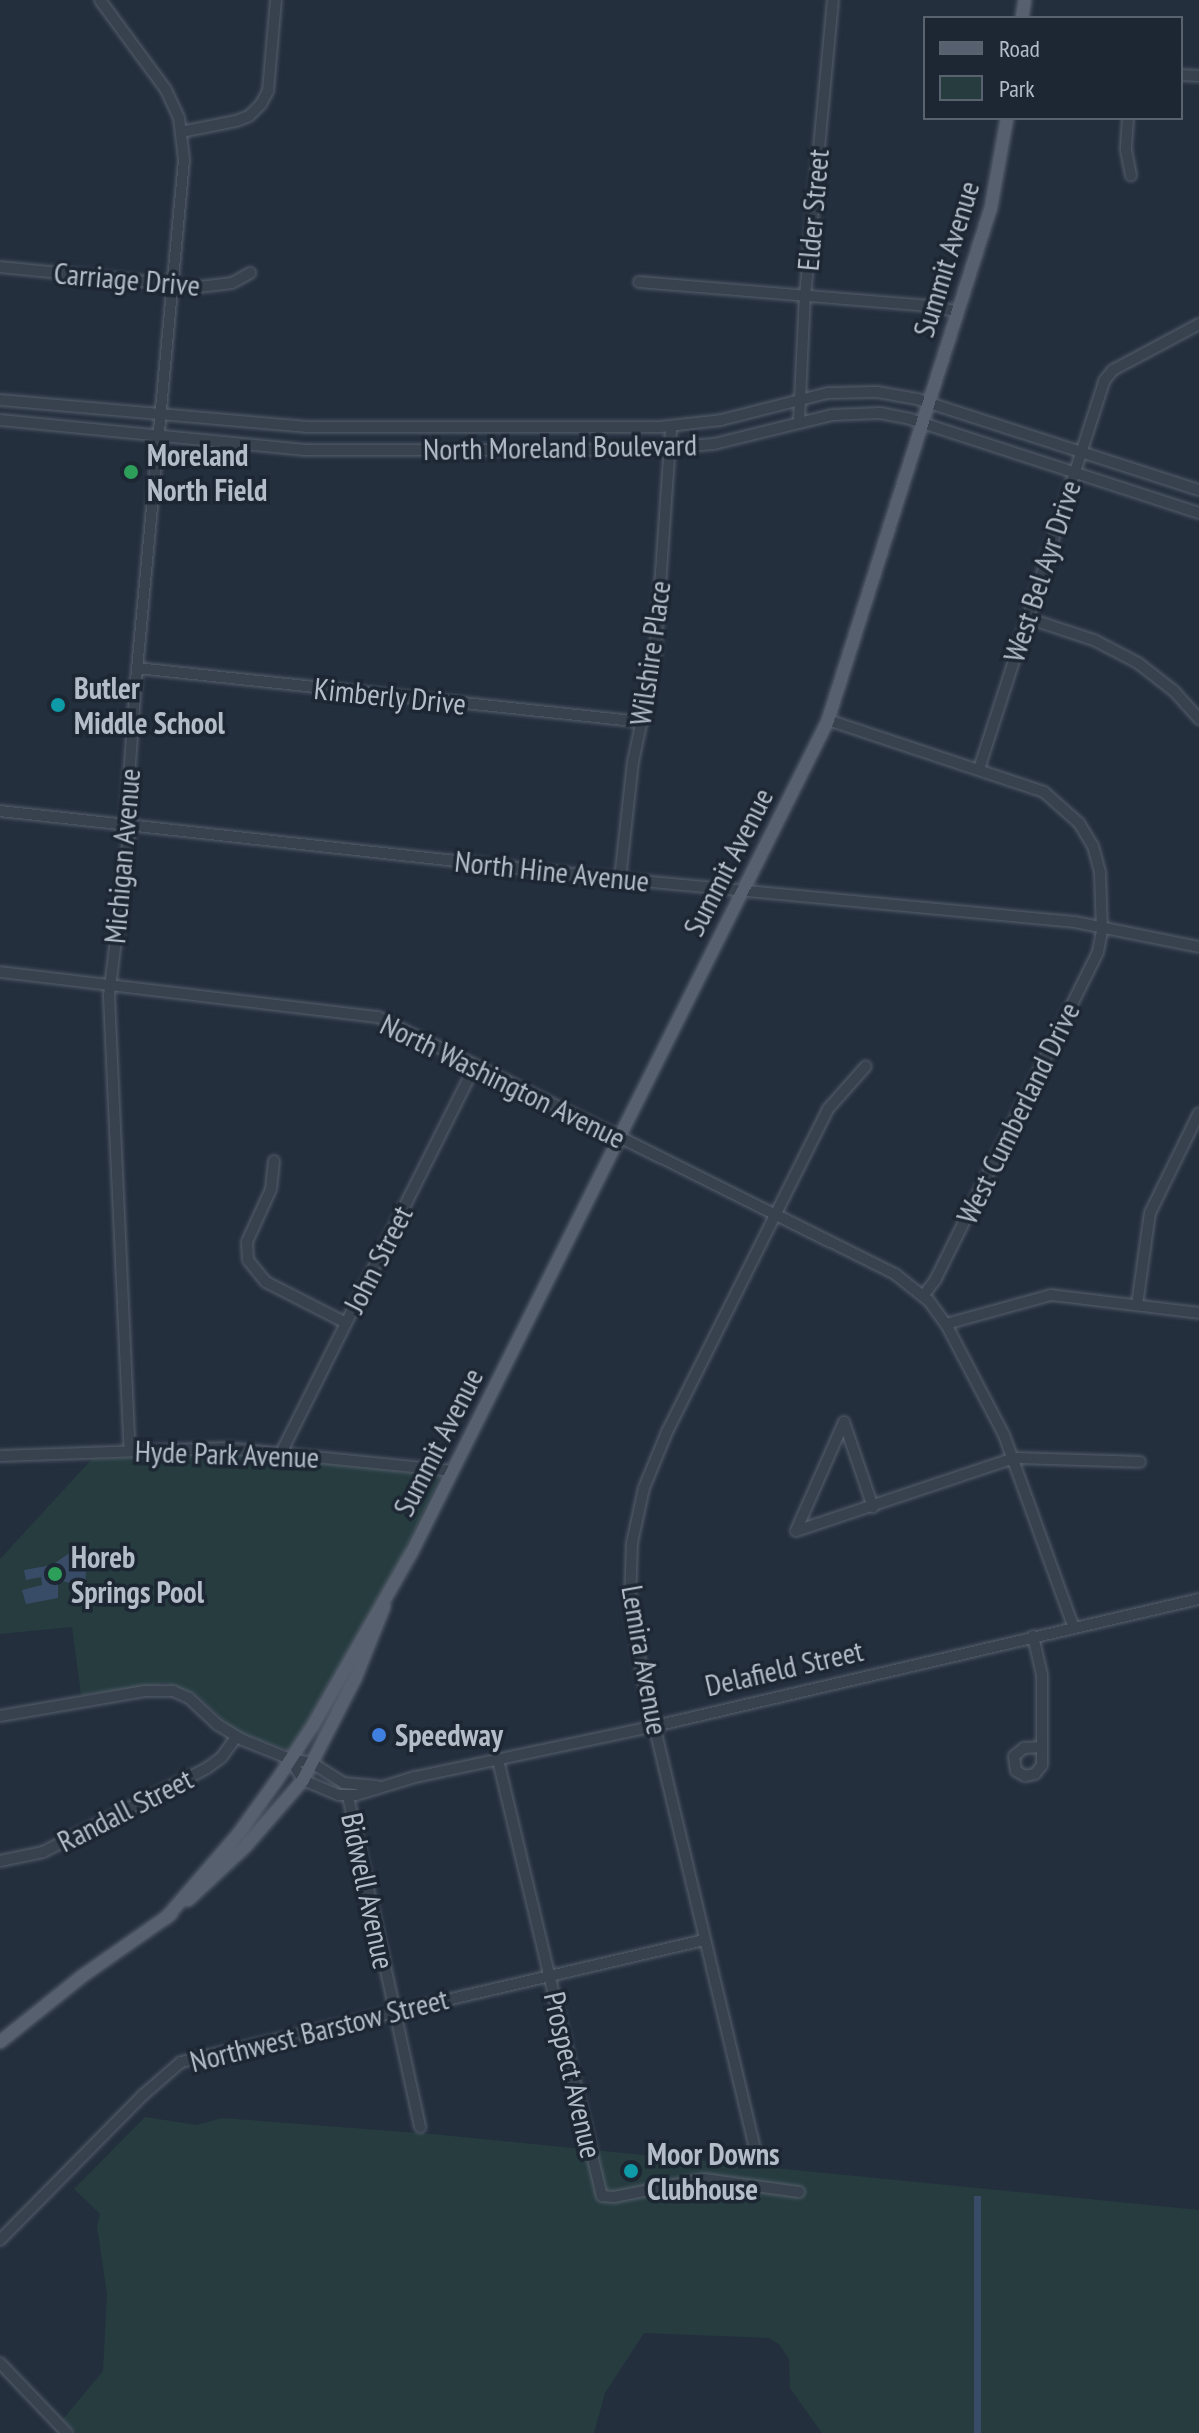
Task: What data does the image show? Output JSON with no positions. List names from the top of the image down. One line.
{"streets":{"main road":["Summit Avenue"],"street":["Elder Street","Carriage Drive","North Moreland Boulevard","West Bel Ayr Drive","Wilshire Place","Kimberly Drive","Michigan Avenue","North Hine Avenue","North Washington Avenue","West Cumberland Drive","John Street","Hyde Park Avenue","Lemira Avenue","Delafield Street","Randall Street","Bidwell Avenue","Northwest Barstow Street","Prospect Avenue"]},"crossings":[["Elder Street","North Moreland Boulevard"],["Summit Avenue","North Moreland Boulevard"],["Summit Avenue","North Hine Avenue"],["Summit Avenue","North Washington Avenue"],["Summit Avenue","West Cumberland Drive"],["Summit Avenue","Hyde Park Avenue"],["Summit Avenue","Delafield Street"],["Carriage Drive","Michigan Avenue"],["North Moreland Boulevard","West Bel Ayr Drive"],["North Moreland Boulevard","Wilshire Place"],["North Moreland Boulevard","Michigan Avenue"],["West Bel Ayr Drive","West Cumberland Drive"],["Wilshire Place","Kimberly Drive"],["Wilshire Place","North Hine Avenue"],["Kimberly Drive","Michigan Avenue"],["Michigan Avenue","North Hine Avenue"],["Michigan Avenue","North Washington Avenue"],["Michigan Avenue","Hyde Park Avenue"],["North Hine Avenue","West Cumberland Drive"],["North Washington Avenue","West Cumberland Drive"],["North Washington Avenue","John Street"],["North Washington Avenue","Lemira Avenue"],["North Washington Avenue","Delafield Street"],["John Street","Hyde Park Avenue"],["Lemira Avenue","Delafield Street"],["Lemira Avenue","Northwest Barstow Street"],["Delafield Street","Randall Street"],["Delafield Street","Bidwell Avenue"],["Delafield Street","Prospect Avenue"],["Bidwell Avenue","Northwest Barstow Street"],["Northwest Barstow Street","Prospect Avenue"]],"places":["Moreland North Field","Butler Middle School","Horeb Springs Pool","Speedway","Moor Downs Clubhouse"],"legend":["Road","Park"]}
